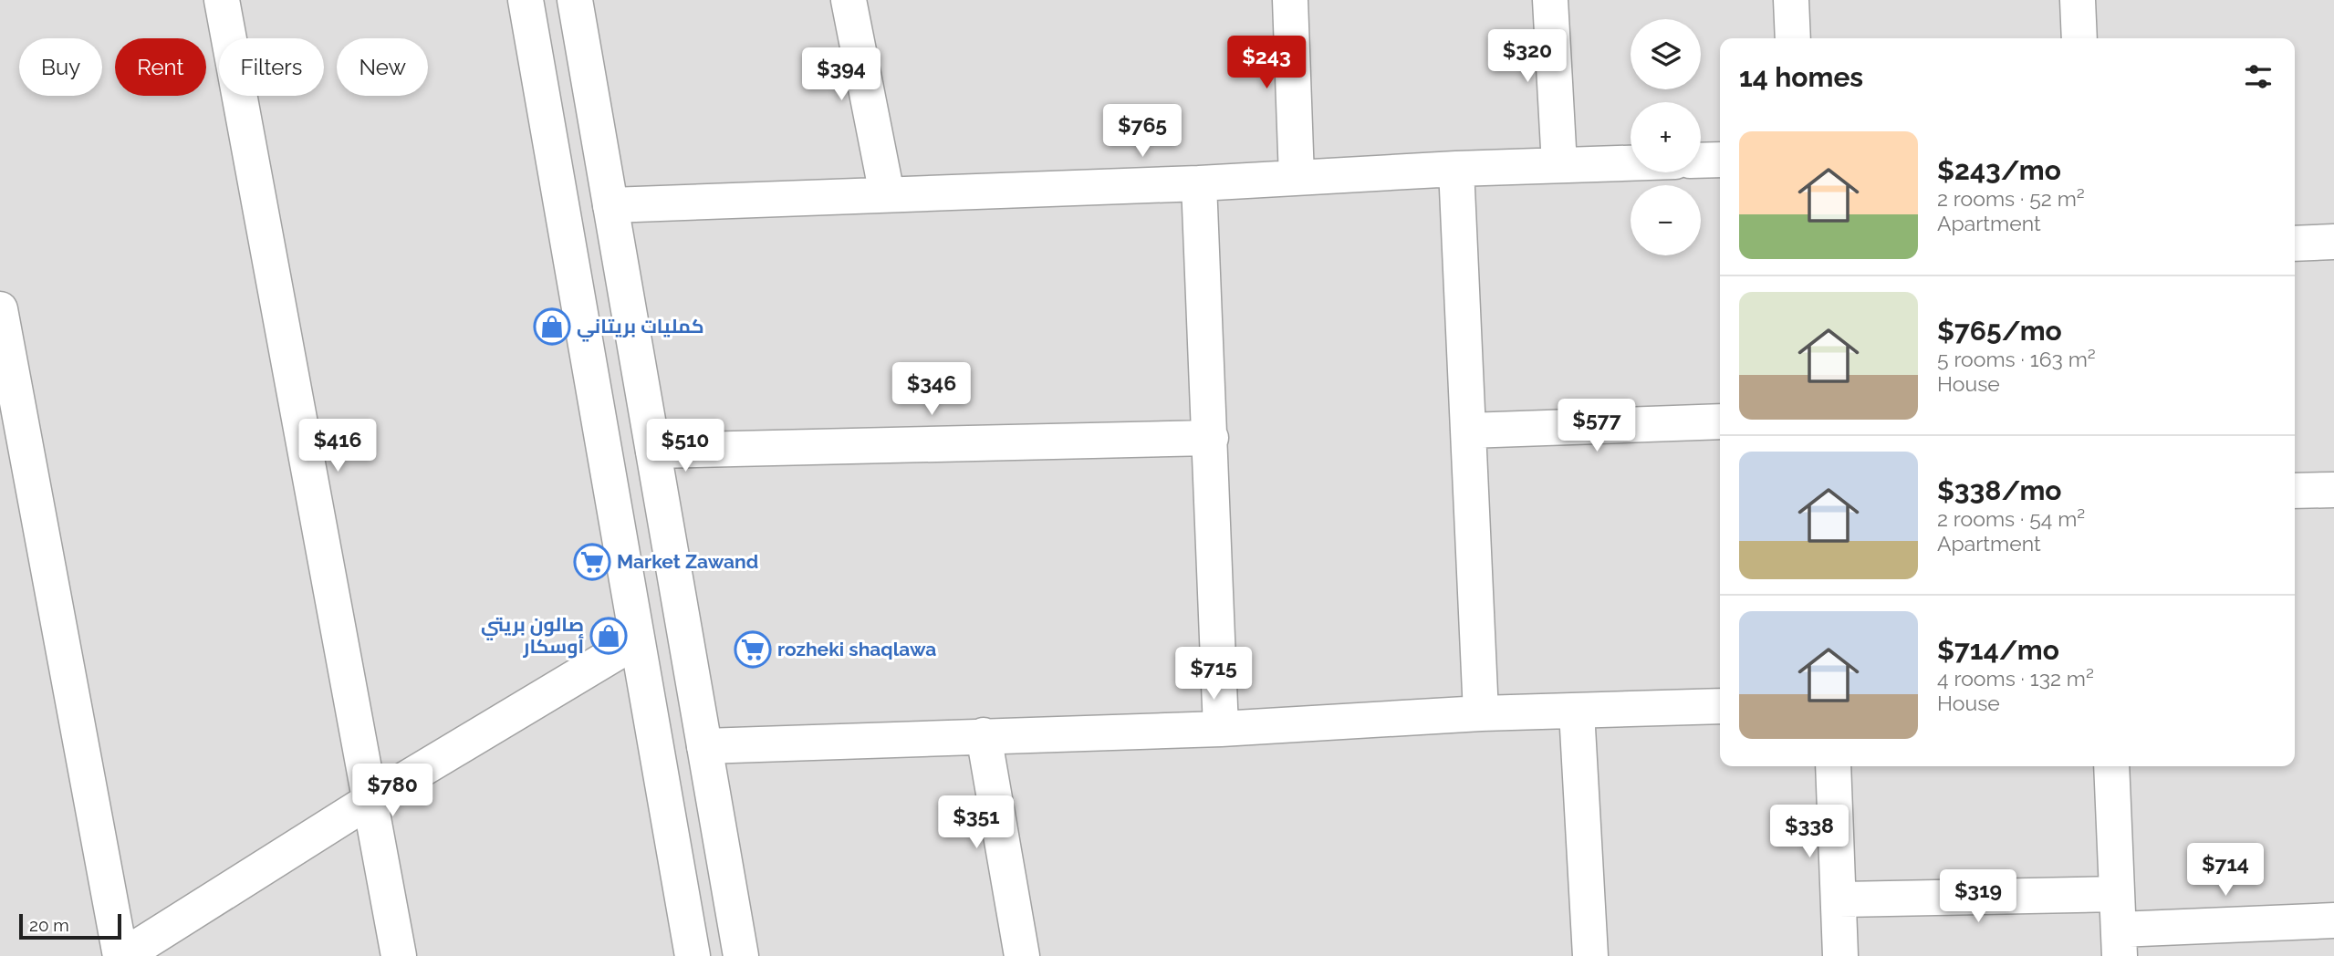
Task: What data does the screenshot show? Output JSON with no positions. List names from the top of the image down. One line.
{"places":{"shop":["كمليات بريتاني","صالون بريتي أوسكار"],"supermarket":["Market Zawand","rozheki shaqlawa"]},"scale_bar":"20 m","page":{"map_buttons":["+","−"],"price":["$320","$243","$394","$765","$346","$577","$416","$510","$715","$780","$351","$338","$714","$319"],"chip":["Buy","Rent","Filters","New"],"heading":"14 homes","list":[{"name":"$243/mo","note":"2 rooms · 52 m² · Apartment"},{"name":"$765/mo","note":"5 rooms · 163 m² · House"},{"name":"$338/mo","note":"2 rooms · 54 m² · Apartment"},{"name":"$714/mo","note":"4 rooms · 132 m² · House"}],"scale":"20 m"}}
